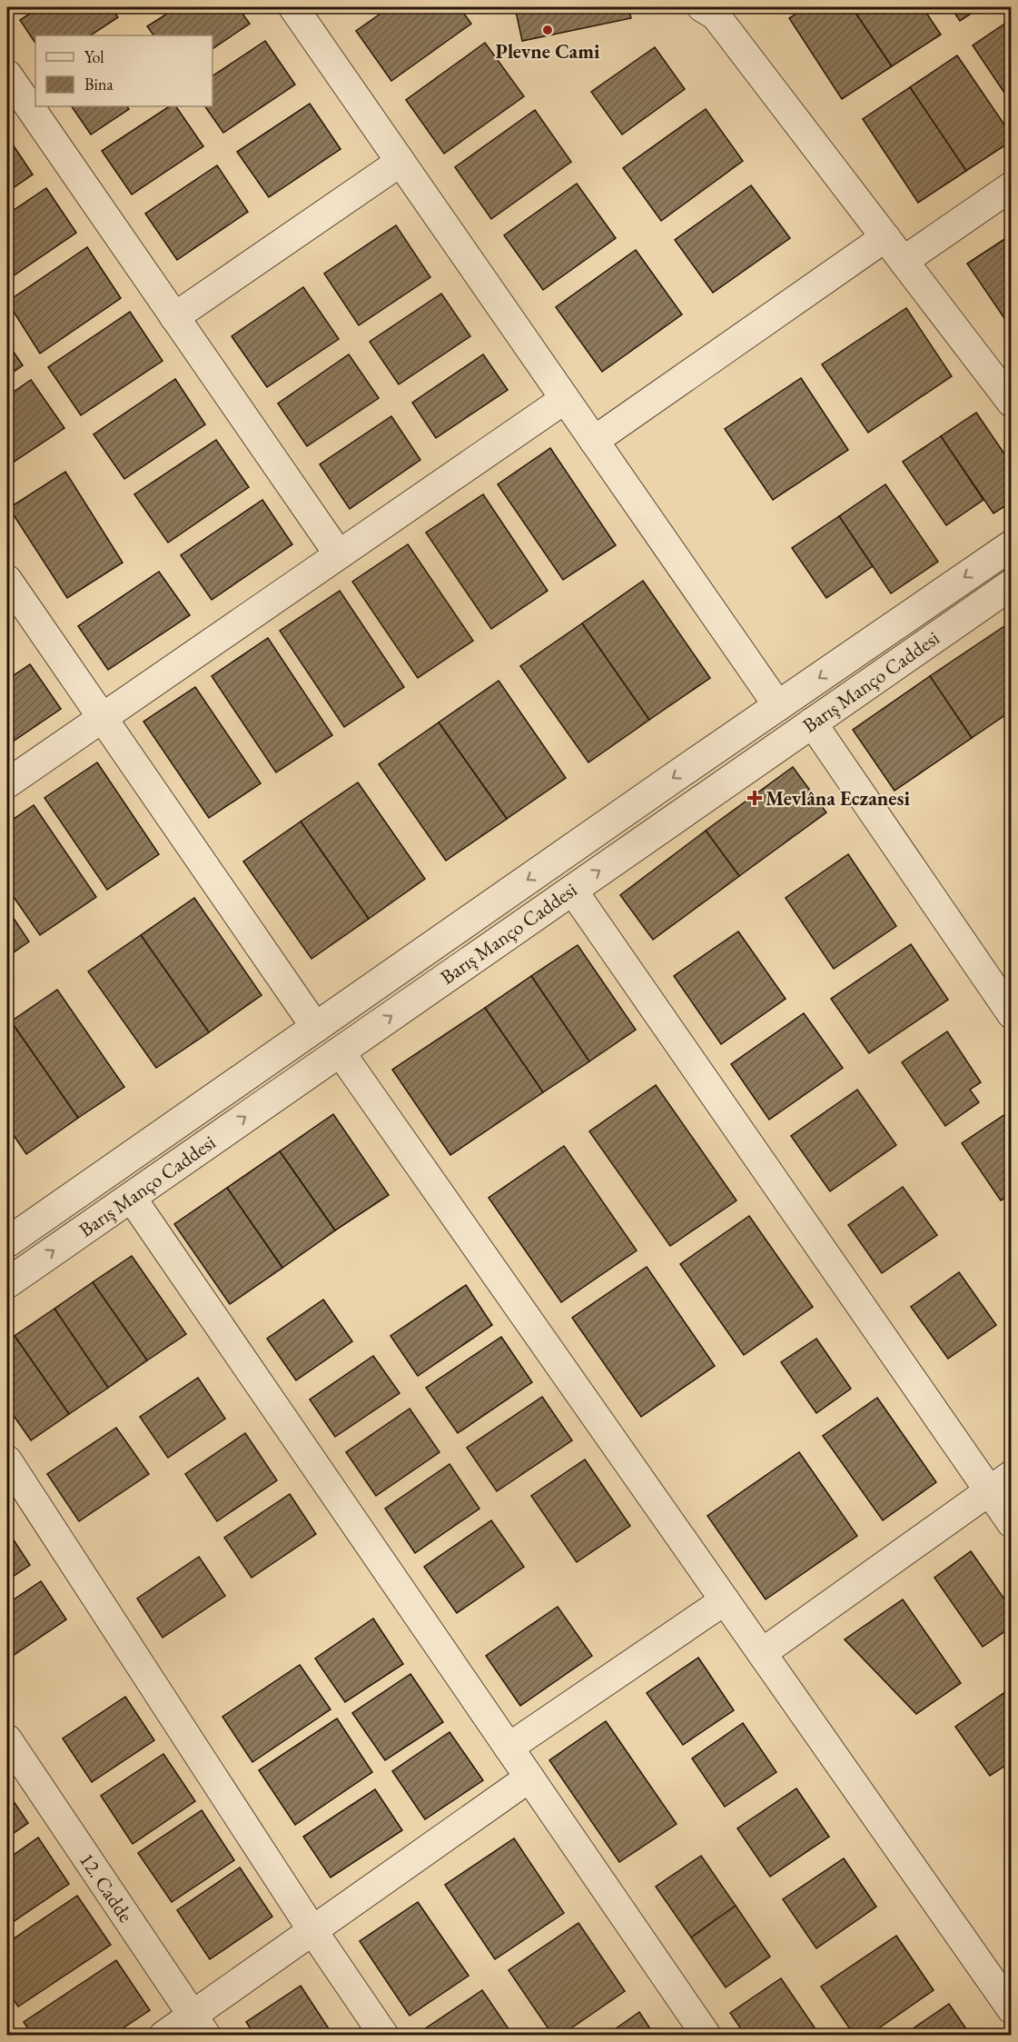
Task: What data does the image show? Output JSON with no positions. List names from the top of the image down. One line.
{"streets":{"street":["Barış Manço Caddesi","12. Cadde"]},"places":{"other":["Plevne Cami"],"health":["Mevlâna Eczanesi"]},"legend":["Yol","Bina"]}
